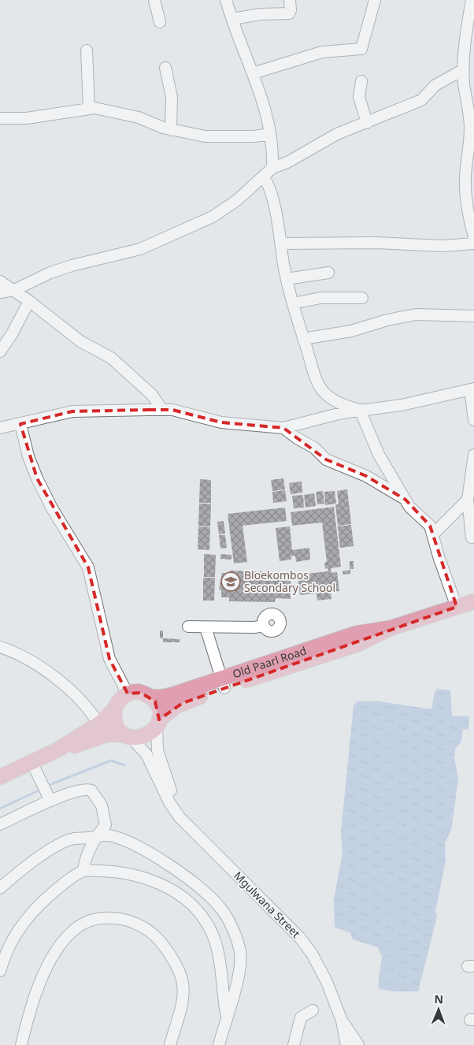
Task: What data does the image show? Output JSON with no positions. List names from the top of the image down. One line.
{"streets":{"main road":["Old Paarl Road"],"street":["Mgulwana Street"]},"crossings":[["Old Paarl Road","Mgulwana Street"]],"places":{"school or university":["Bloekombos Secondary School"]},"north":"top"}
